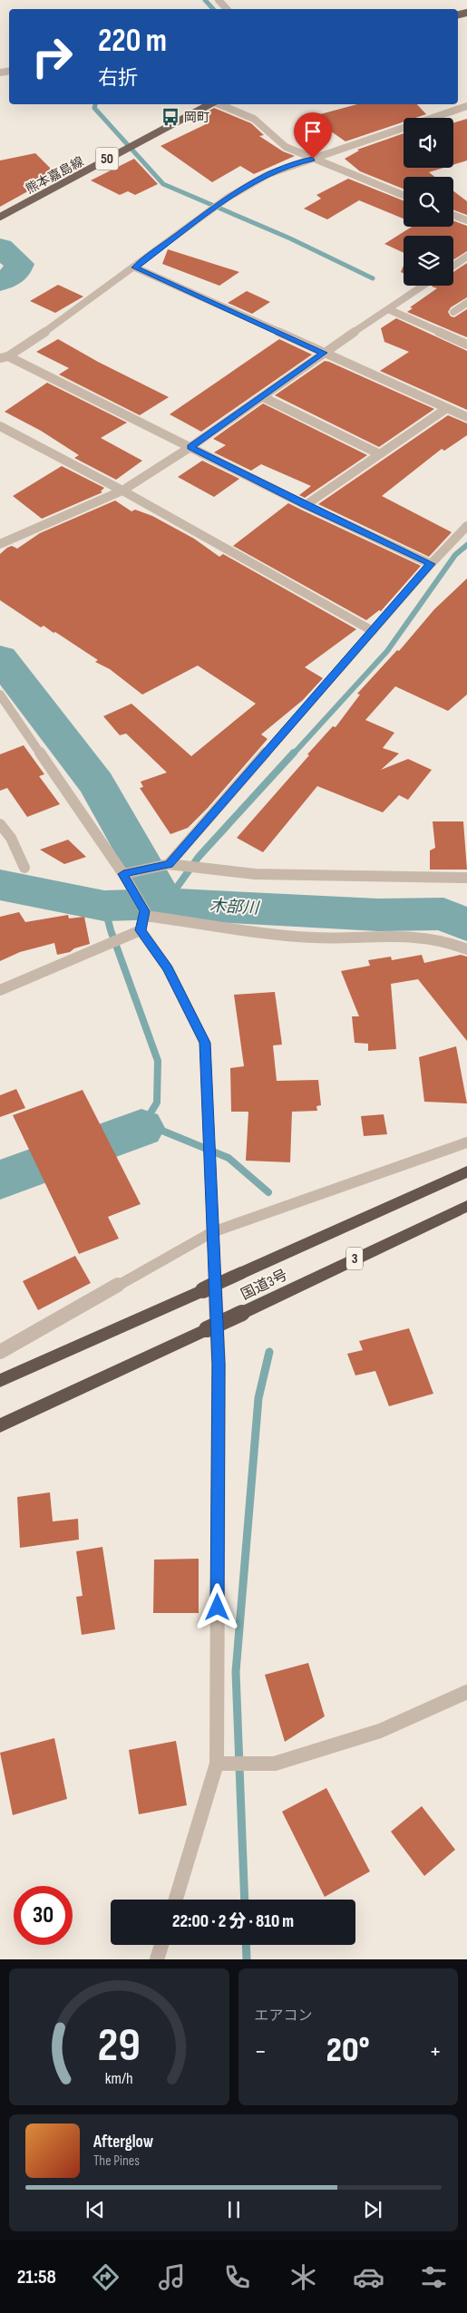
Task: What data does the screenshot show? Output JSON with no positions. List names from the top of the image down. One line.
{"streets":{"highway":["3","国道3号"],"main road":["50","熊本嘉島線"]},"water":["木部川"],"places":{"bus stop":["岡町"]},"page":{"turn":["220 m","右折"],"limit":"30","trip":"22:00 · 2 分 · 810 m","tile":"エアコン","heat":["−","20°","+"],"song":["Afterglow","The Pines"],"tabs":"21:58","gauge":["29","km/h"]}}
